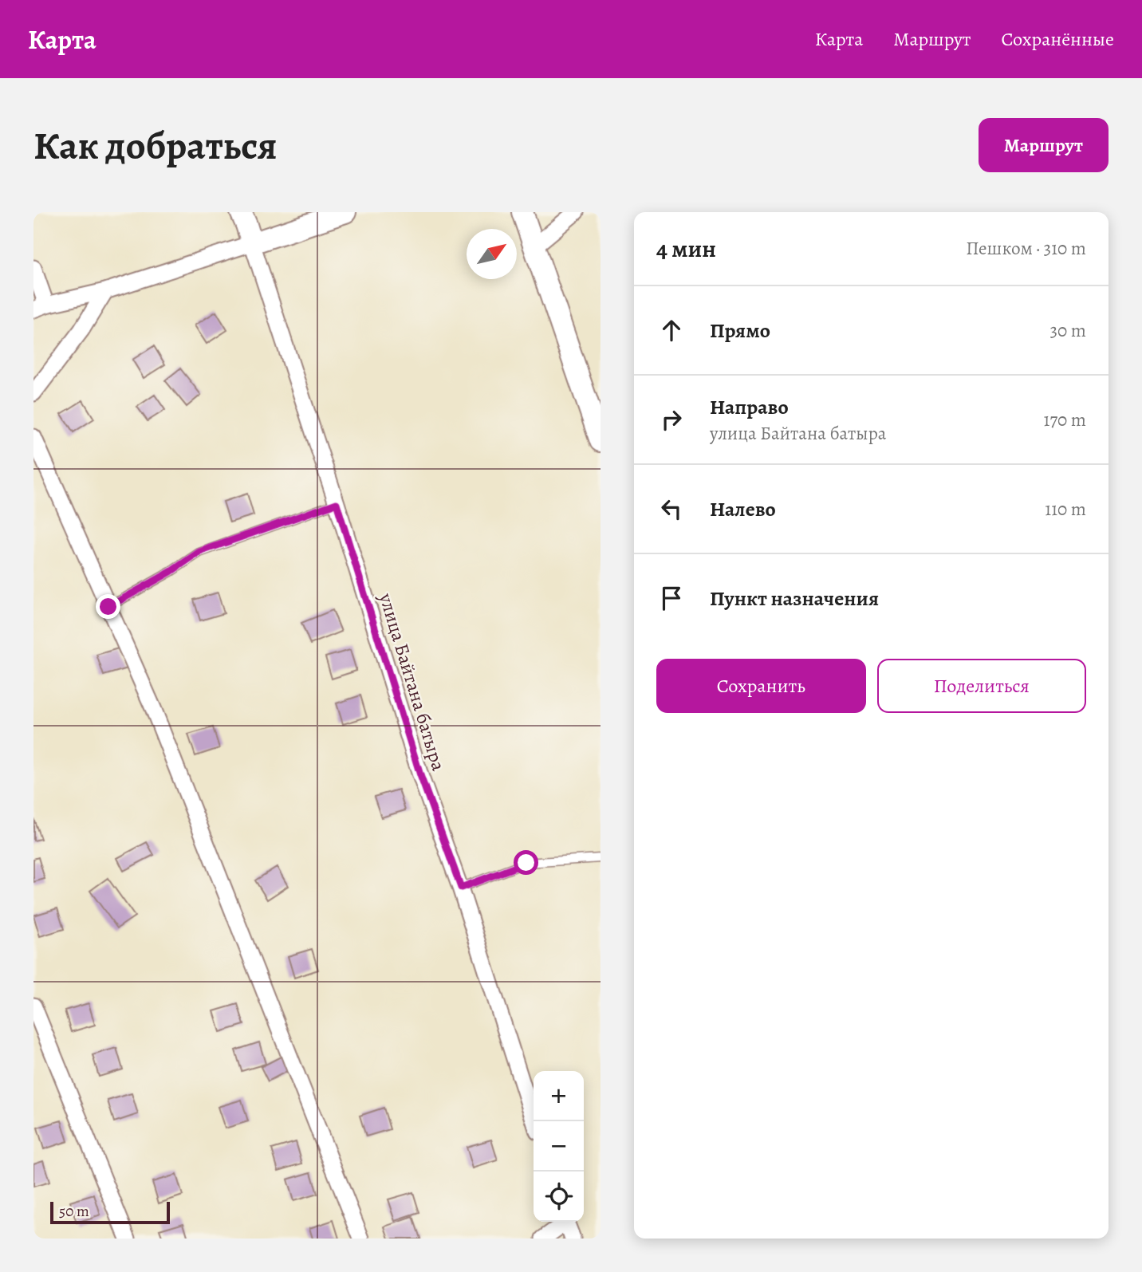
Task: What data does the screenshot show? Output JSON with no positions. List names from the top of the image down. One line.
{"streets":{"street":["улица Байтана батыра"]},"scale_bar":"50 m","north":"top right","page":{"header":"Карта","nav":["Карта","Маршрут","Сохранённые"],"buttons":["Маршрут",["Сохранить","Поделиться"]],"title":"Как добраться","heading":["4 мин","Пешком · 310 m"],"list":[["Прямо","30 m"],["Направо","улица Байтана батыра","170 m"],["Налево","110 m"],"Пункт назначения"],"map_buttons":["+","−"],"scale":"50 m"}}
